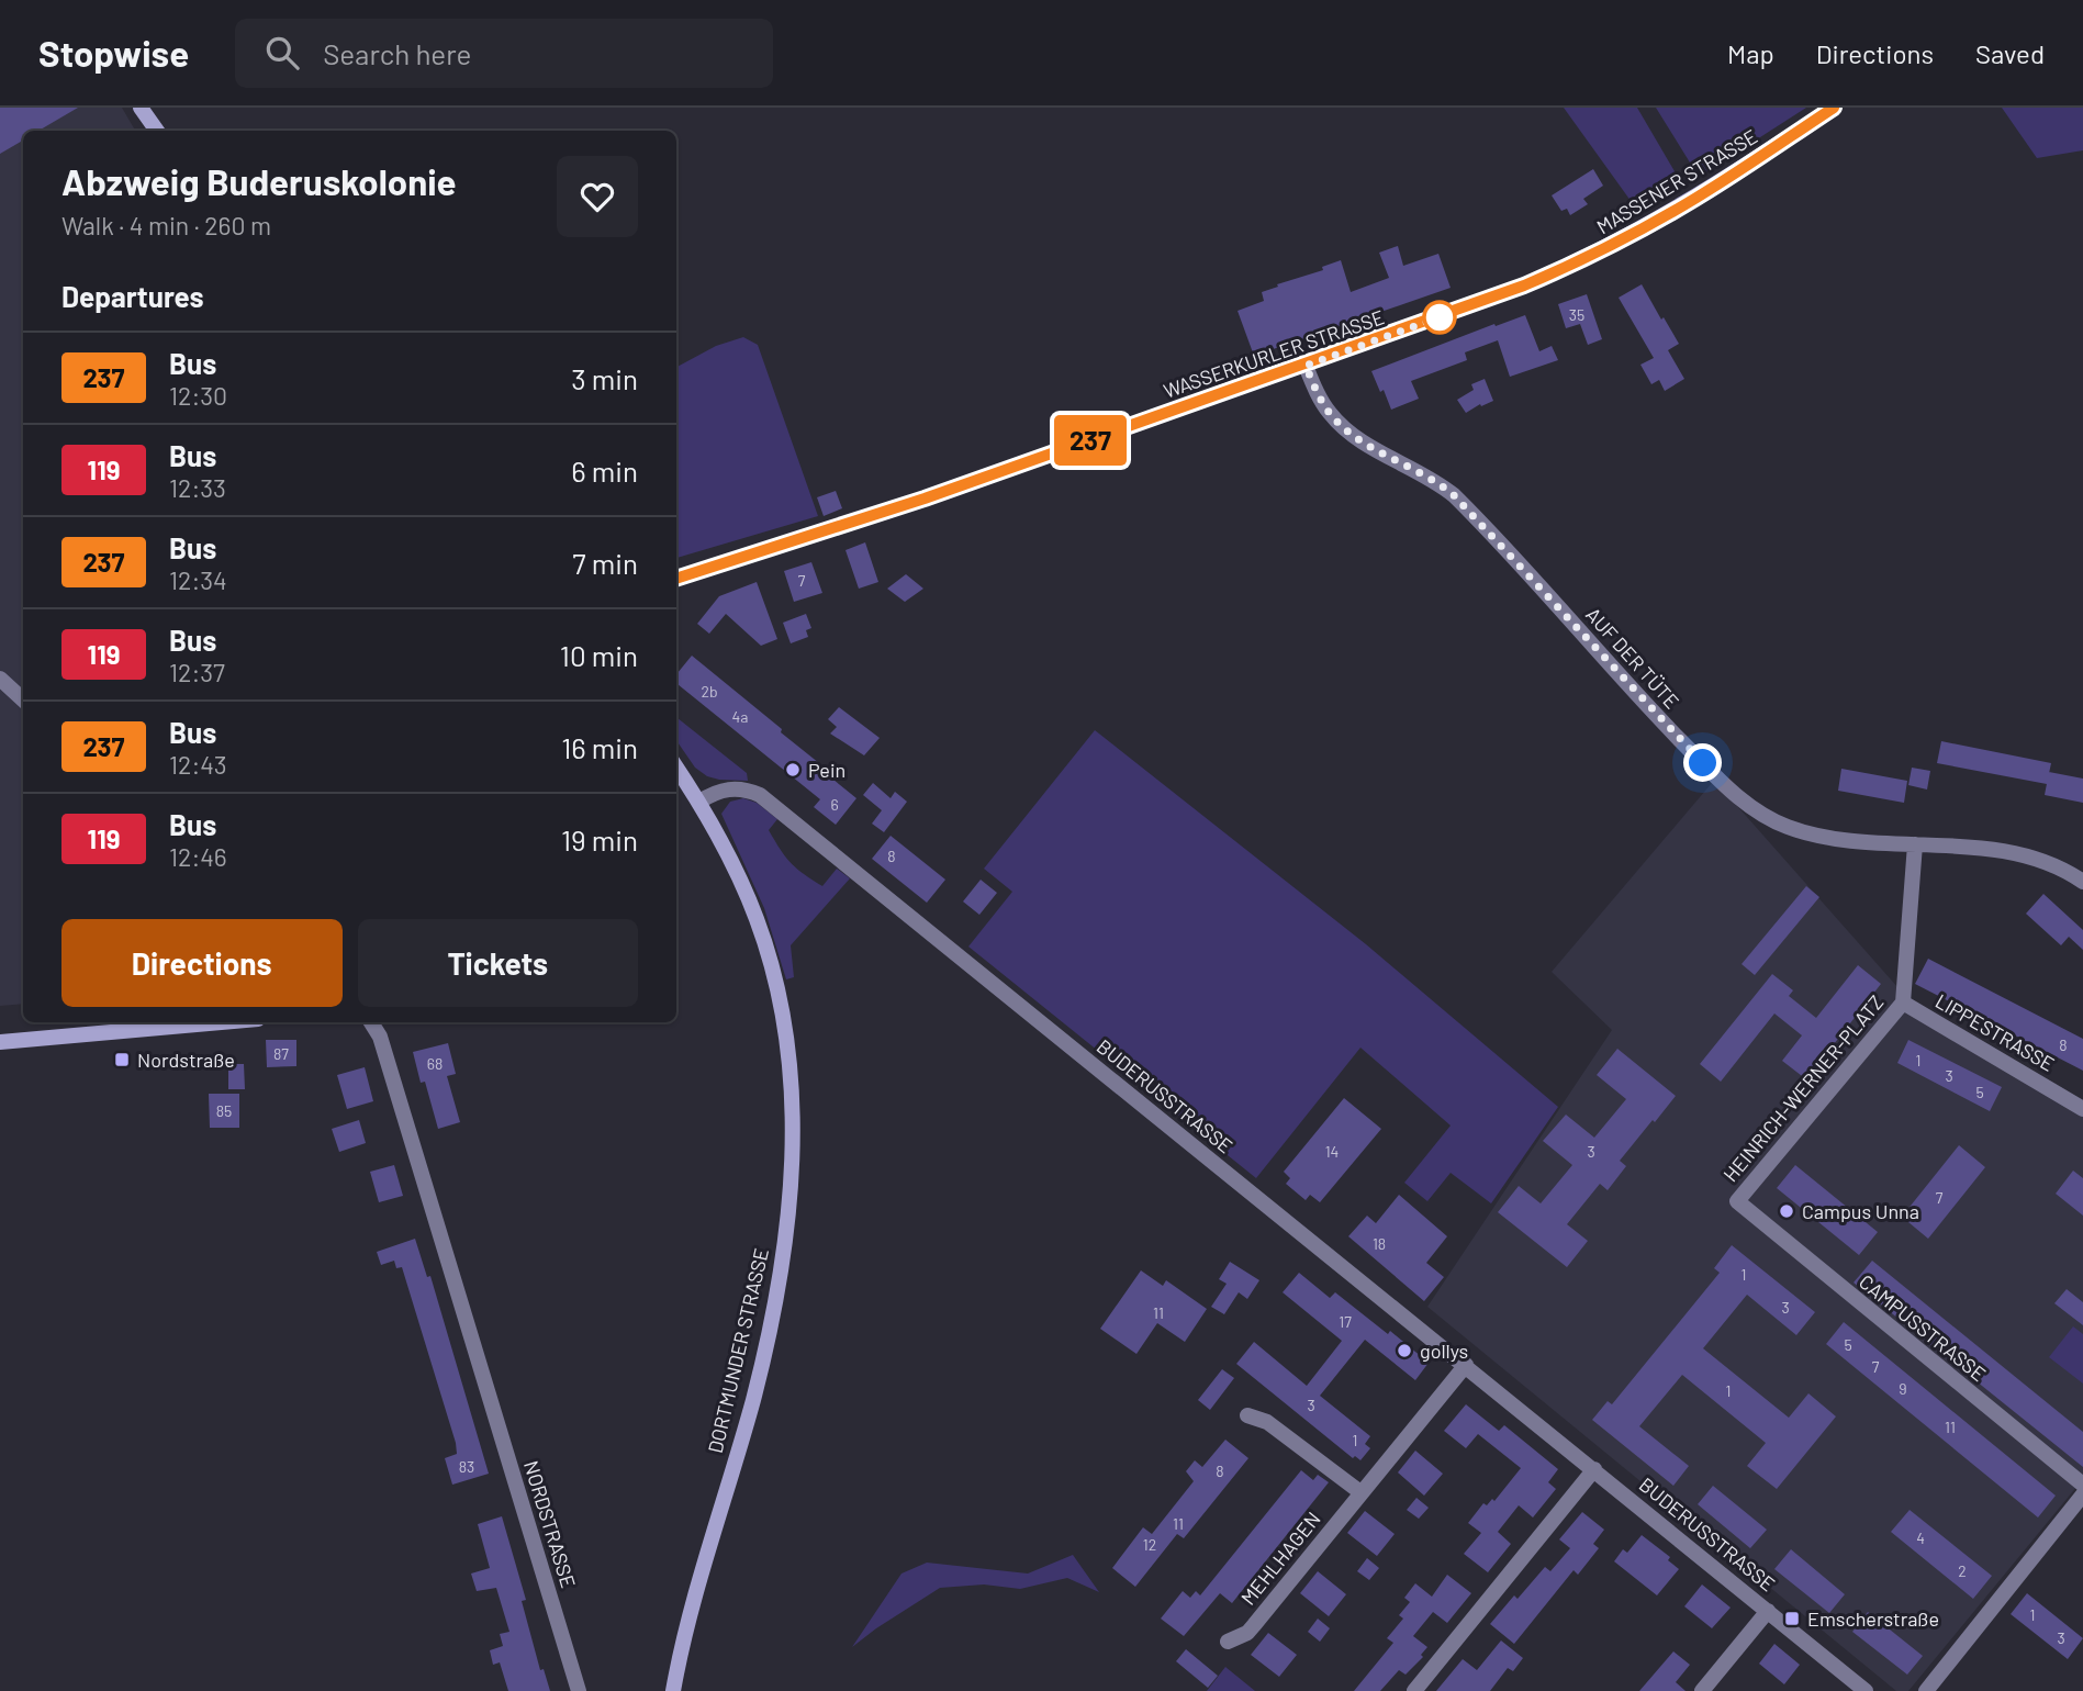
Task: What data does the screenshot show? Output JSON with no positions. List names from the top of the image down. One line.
{"streets":{"main road":["MASSENER STRASSE","WASSERKURLER STRASSE","DORTMUNDER STRASSE"],"street":["AUF DER TÜTE","LIPPESTRASSE","HEINRICH-WERNER-PLATZ","BUDERUSSTRASSE","CAMPUSSTRASSE","NORDSTRASSE","MEHLHAGEN"]},"crossings":[["MASSENER STRASSE","WASSERKURLER STRASSE"],["WASSERKURLER STRASSE","AUF DER TÜTE"],["LIPPESTRASSE","HEINRICH-WERNER-PLATZ"],["HEINRICH-WERNER-PLATZ","CAMPUSSTRASSE"],["BUDERUSSTRASSE","DORTMUNDER STRASSE"],["BUDERUSSTRASSE","MEHLHAGEN"]],"places":{"other":["Pein","Campus Unna","gollys"],"transit":["Nordstraße","Emscherstraße"]},"lines":["bus line 237"],"house_numbers":["35","7","2b","4a","6","8","8","87","1","68","3","5","85","14","3","7","18","1","3","11","17","5","7","9","1","3","11","1","83","8","11","4","12","2","1","3"],"page":{"header":"Stopwise","search":"Search here","nav":["Map","Directions","Saved"],"on_map":"237","heading":[["Abzweig Buderuskolonie","Walk · 4 min · 260 m"],"Departures"],"list":[{"mark":"237","name":"Bus","note":"12:30","value":"3 min"},{"mark":"119","name":"Bus","note":"12:33","value":"6 min"},{"mark":"237","name":"Bus","note":"12:34","value":"7 min"},{"mark":"119","name":"Bus","note":"12:37","value":"10 min"},{"mark":"237","name":"Bus","note":"12:43","value":"16 min"},{"mark":"119","name":"Bus","note":"12:46","value":"19 min"}],"buttons":["Directions","Tickets"]}}
